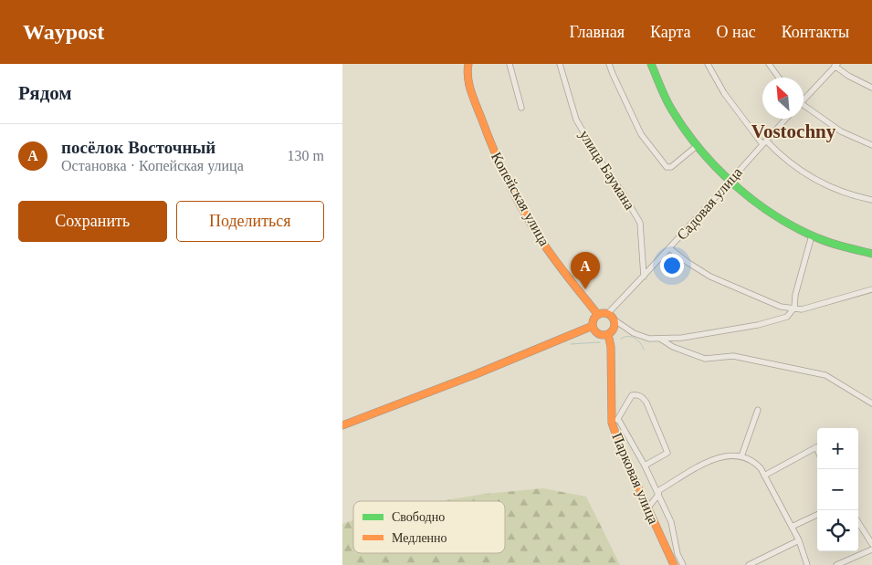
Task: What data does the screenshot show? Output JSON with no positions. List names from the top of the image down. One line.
{"streets":{"street":["улица Баумана","Копейская улица","Садовая улица","Парковая улица"]},"crossings":[["улица Баумана","Садовая улица"],["Копейская улица","Садовая улица"],["Копейская улица","Парковая улица"],["Садовая улица","Парковая улица"]],"districts":["Vostochny"],"legend":["Свободно","Медленно"],"north":"top left","page":{"header":"Waypost","nav":["Главная","Карта","О нас","Контакты"],"heading":"Рядом","list":[{"mark":"A","name":"посёлок Восточный","note":"Остановка · Копейская улица","value":"130 m"}],"buttons":["Сохранить","Поделиться"],"pins":"A","map_buttons":["+","−"]}}
